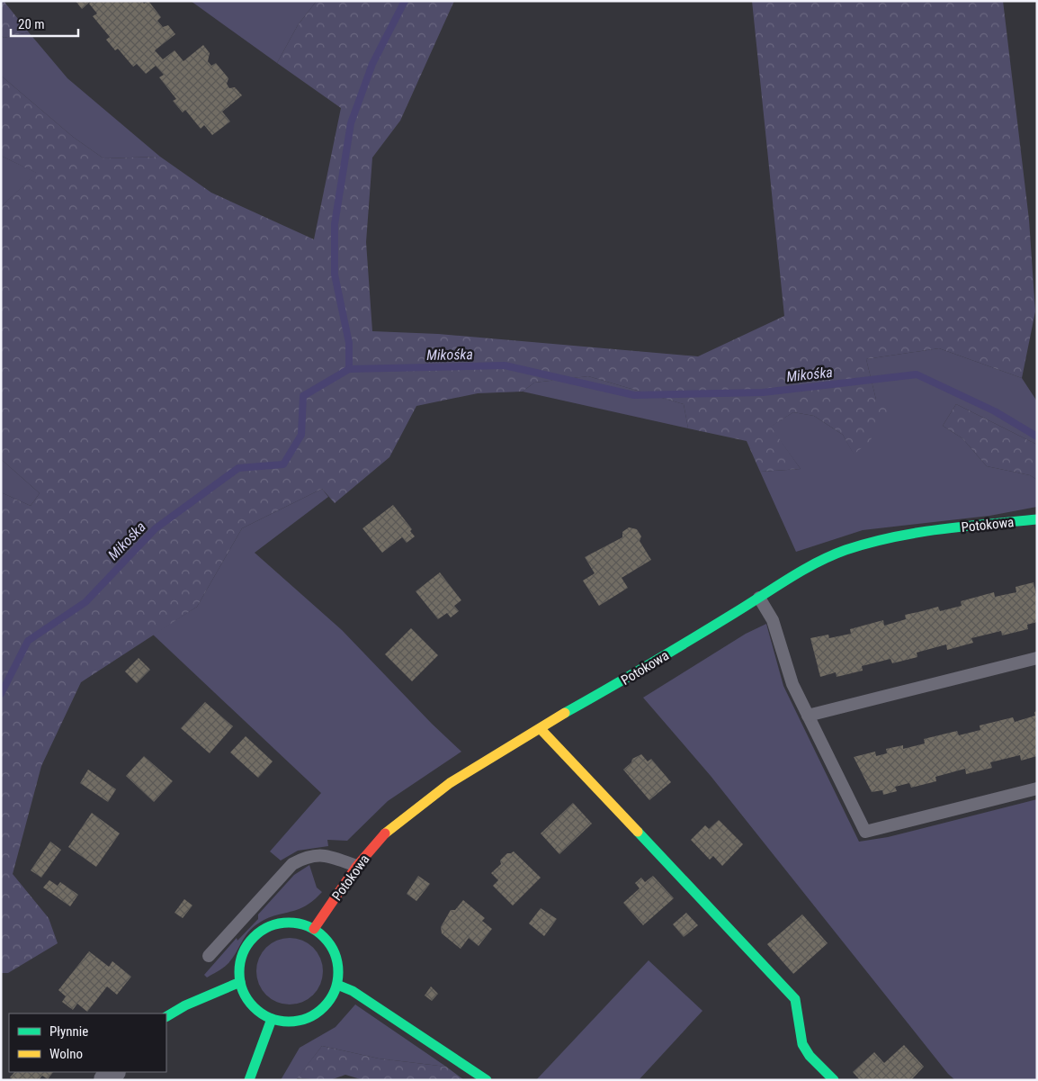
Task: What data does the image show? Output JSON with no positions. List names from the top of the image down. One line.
{"streets":{"street":["Potokowa"]},"water":["Mikośka"],"legend":["Płynnie","Wolno"],"scale_bar":"20 m"}
